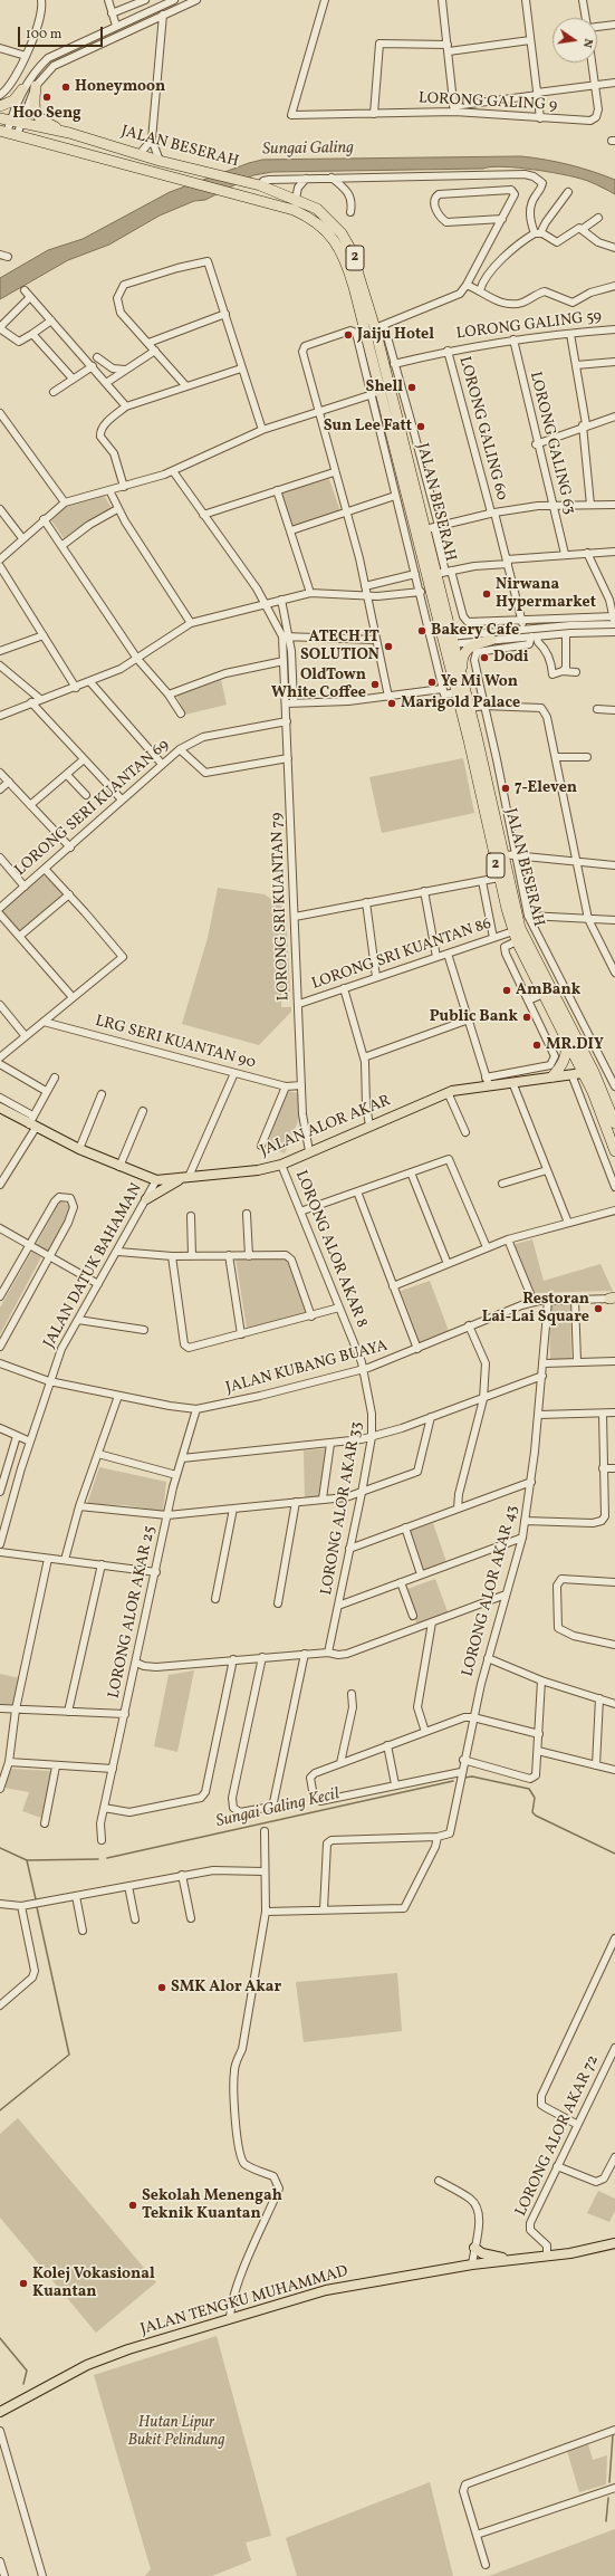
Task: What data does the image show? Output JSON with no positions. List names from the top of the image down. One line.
{"streets":{"highway":["JALAN BESERAH","2"],"main road":["JALAN ALOR AKAR","JALAN TENGKU MUHAMMAD"],"street":["LORONG GALING 9","LORONG GALING 59","LORONG GALING 60","LORONG GALING 63","LORONG SERI KUANTAN 69","LORONG SRI KUANTAN 79","LORONG SRI KUANTAN 86","LRG SERI KUANTAN 90","LORONG ALOR AKAR 8","JALAN DATUK BAHAMAN","JALAN KUBANG BUAYA","LORONG ALOR AKAR 33","LORONG ALOR AKAR 43","LORONG ALOR AKAR 25","LORONG ALOR AKAR 72"]},"crossings":[["JALAN BESERAH","LORONG SRI KUANTAN 86"],["JALAN BESERAH","JALAN ALOR AKAR"],["LORONG GALING 59","LORONG GALING 60"],["LORONG GALING 59","LORONG GALING 63"],["LORONG SERI KUANTAN 69","LORONG SRI KUANTAN 79"],["LORONG SRI KUANTAN 79","LORONG SRI KUANTAN 86"],["LORONG SRI KUANTAN 79","LRG SERI KUANTAN 90"],["LORONG SRI KUANTAN 79","JALAN ALOR AKAR"],["JALAN ALOR AKAR","LORONG ALOR AKAR 8"],["JALAN ALOR AKAR","JALAN DATUK BAHAMAN"],["LORONG ALOR AKAR 8","JALAN KUBANG BUAYA"],["LORONG ALOR AKAR 8","LORONG ALOR AKAR 33"],["JALAN DATUK BAHAMAN","JALAN KUBANG BUAYA"],["JALAN KUBANG BUAYA","LORONG ALOR AKAR 33"],["JALAN KUBANG BUAYA","LORONG ALOR AKAR 43"],["JALAN KUBANG BUAYA","LORONG ALOR AKAR 25"],["LORONG ALOR AKAR 72","JALAN TENGKU MUHAMMAD"]],"water":["Sungai Galing","Sungai Galing Kecil"],"parks":["Hutan Lipur Bukit Pelindung"],"places":["Honeymoon","Hoo Seng","Jaiju Hotel","Shell","Sun Lee Fatt","Nirwana Hypermarket","Bakery Cafe","ATECH IT SOLUTION","Dodi","Ye Mi Won","OldTown White Coffee","Marigold Palace","7-Eleven","AmBank","Public Bank","MR.DIY","Restoran Lai-Lai Square","SMK Alor Akar","Sekolah Menengah Teknik Kuantan","Kolej Vokasional Kuantan"],"scale_bar":"100 m","north":"right"}
